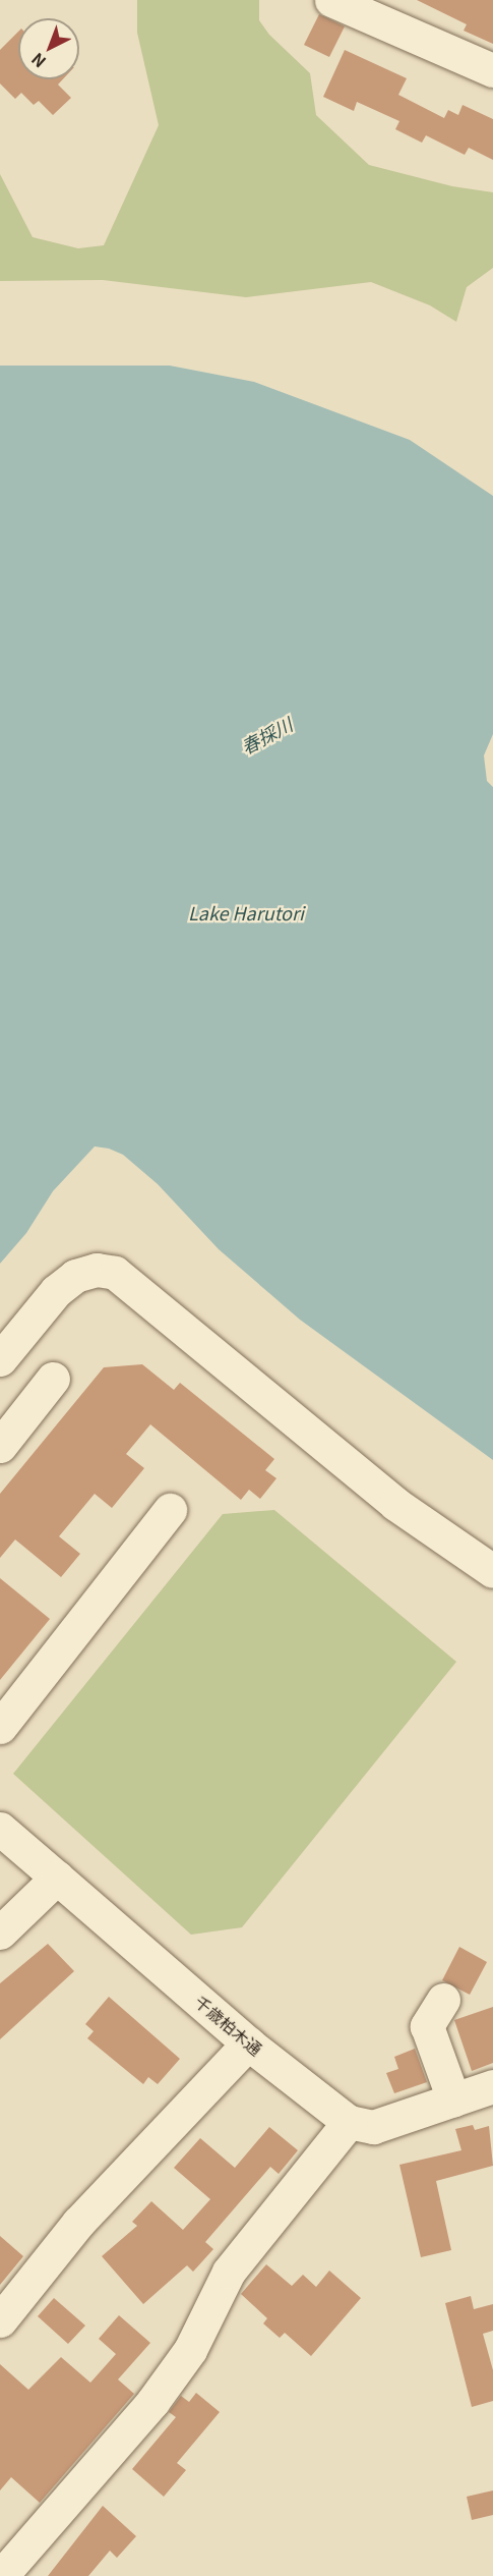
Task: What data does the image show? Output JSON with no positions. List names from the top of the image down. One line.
{"streets":{"street":["千歳柏木通"]},"water":["春採川","Lake Harutori"],"north":"bottom left"}
